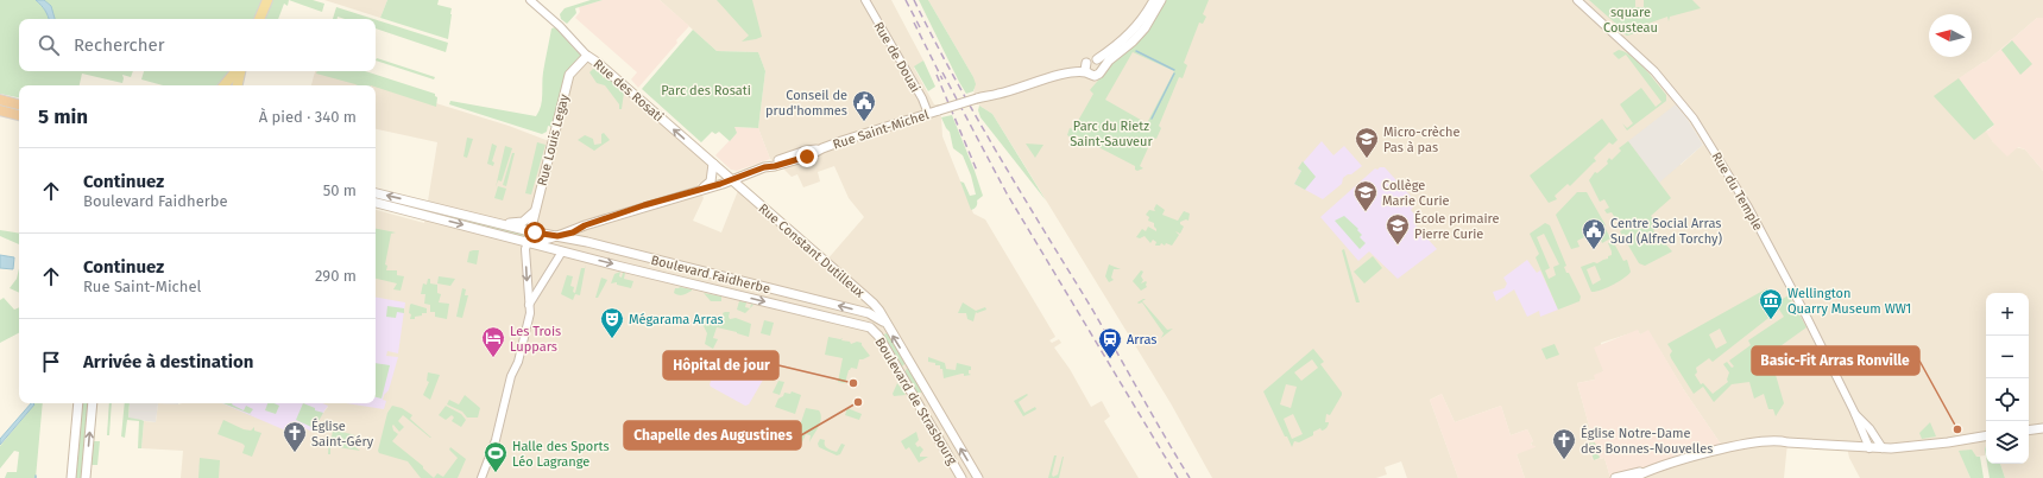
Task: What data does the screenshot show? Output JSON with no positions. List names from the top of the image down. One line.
{"streets":{"main road":["Rue des Rosati","Rue Saint-Michel","Rue Louis Legay","Rue Constant Dutilleux","Boulevard Faidherbe","Boulevard de Strasbourg"],"street":["Rue de Douai","Rue du Temple"]},"crossings":[["Rue de Douai","Rue Saint-Michel"],["Rue des Rosati","Rue Saint-Michel"],["Rue des Rosati","Rue Louis Legay"],["Rue des Rosati","Rue Constant Dutilleux"],["Rue Saint-Michel","Rue Constant Dutilleux"],["Rue Saint-Michel","Boulevard Faidherbe"],["Rue Louis Legay","Boulevard Faidherbe"],["Rue Constant Dutilleux","Boulevard Faidherbe"],["Rue Constant Dutilleux","Boulevard de Strasbourg"],["Boulevard Faidherbe","Boulevard de Strasbourg"]],"one_way":["Rue des Rosati"],"parks":["square Cousteau","Parc des Rosati","Parc du Rietz Saint-Sauveur"],"places":{"public building":["Conseil de prud'hommes","Centre Social Arras Sud (Alfred Torchy)"],"school or university":["Micro-crèche Pas à pas","Collège Marie Curie","École primaire Pierre Curie"],"museum":["Wellington Quarry Museum WW1"],"theatre":["Mégarama Arras"],"hotel":["Les Trois Luppars"],"station":["Arras"],"other":["Hôpital de jour","Chapelle des Augustines","Basic-Fit Arras Ronville"],"church":["Église Saint-Géry","Église Notre-Dame des Bonnes-Nouvelles"],"sports":["Halle des Sports Léo Lagrange"]},"north":"left","page":{"search":"Rechercher","heading":["5 min","À pied · 340 m"],"list":[["Continuez","Boulevard Faidherbe","50 m"],["Continuez","Rue Saint-Michel","290 m"],"Arrivée à destination"],"map_buttons":["+","−"]}}
